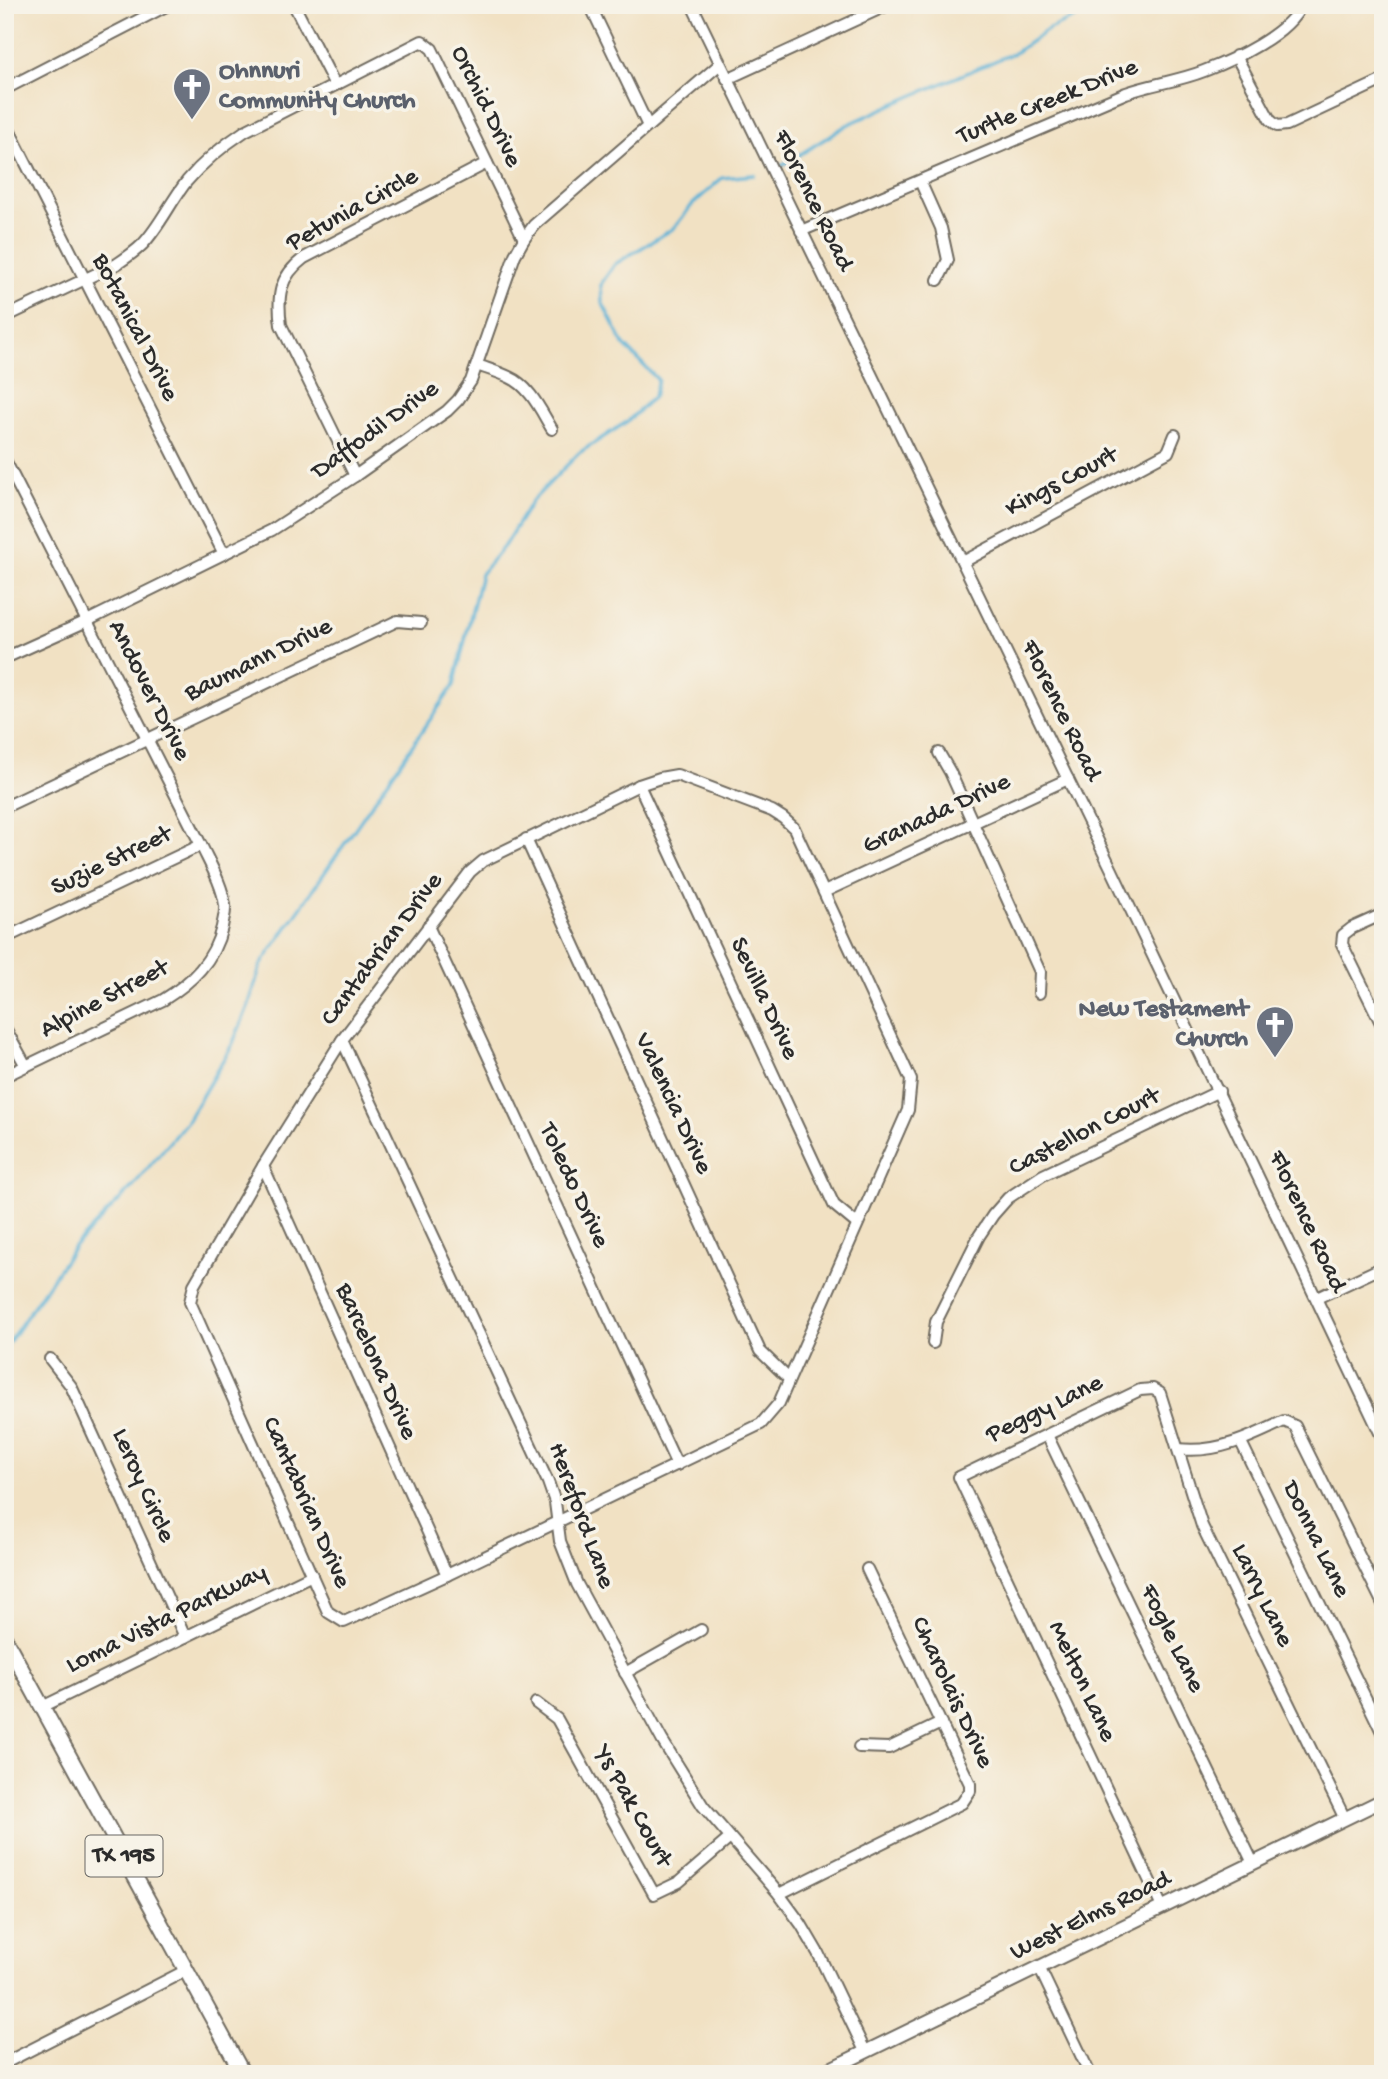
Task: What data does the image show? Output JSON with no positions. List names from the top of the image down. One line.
{"streets":{"highway":["TX 195"],"main road":["West Elms Road"],"street":["Turtle Creek Drive","Orchid Drive","Florence Road","Petunia Circle","Botanical Drive","Daffodil Drive","Kings Court","Baumann Drive","Andover Drive","Granada Drive","Suzie Street","Cantabrian Drive","Sevilla Drive","Alpine Street","Valencia Drive","Castellon Court","Toledo Drive","Barcelona Drive","Peggy Lane","Leroy Circle","Hereford Lane","Donna Lane","Larry Lane","Loma Vista Parkway","Fogle Lane","Melton Lane","Charolais Drive","Ys Pak Court"]},"crossings":[["Turtle Creek Drive","Florence Road"],["Orchid Drive","Petunia Circle"],["Orchid Drive","Botanical Drive"],["Orchid Drive","Daffodil Drive"],["Florence Road","Daffodil Drive"],["Florence Road","Kings Court"],["Florence Road","Granada Drive"],["Florence Road","Castellon Court"],["Petunia Circle","Daffodil Drive"],["Botanical Drive","Daffodil Drive"],["Daffodil Drive","Andover Drive"],["Baumann Drive","Andover Drive"],["Andover Drive","Suzie Street"],["Andover Drive","Alpine Street"],["Granada Drive","Cantabrian Drive"],["Cantabrian Drive","Sevilla Drive"],["Cantabrian Drive","Valencia Drive"],["Cantabrian Drive","Toledo Drive"],["Cantabrian Drive","Barcelona Drive"],["Cantabrian Drive","Hereford Lane"],["Cantabrian Drive","Loma Vista Parkway"],["Peggy Lane","Larry Lane"],["Peggy Lane","Fogle Lane"],["Peggy Lane","Melton Lane"],["Leroy Circle","Loma Vista Parkway"],["Hereford Lane","Charolais Drive"],["Hereford Lane","Ys Pak Court"],["Hereford Lane","West Elms Road"],["Larry Lane","West Elms Road"],["Loma Vista Parkway","TX 195"],["Fogle Lane","West Elms Road"],["Melton Lane","West Elms Road"]],"places":{"church":["Ohnnuri Community Church","New Testament Church"]}}
